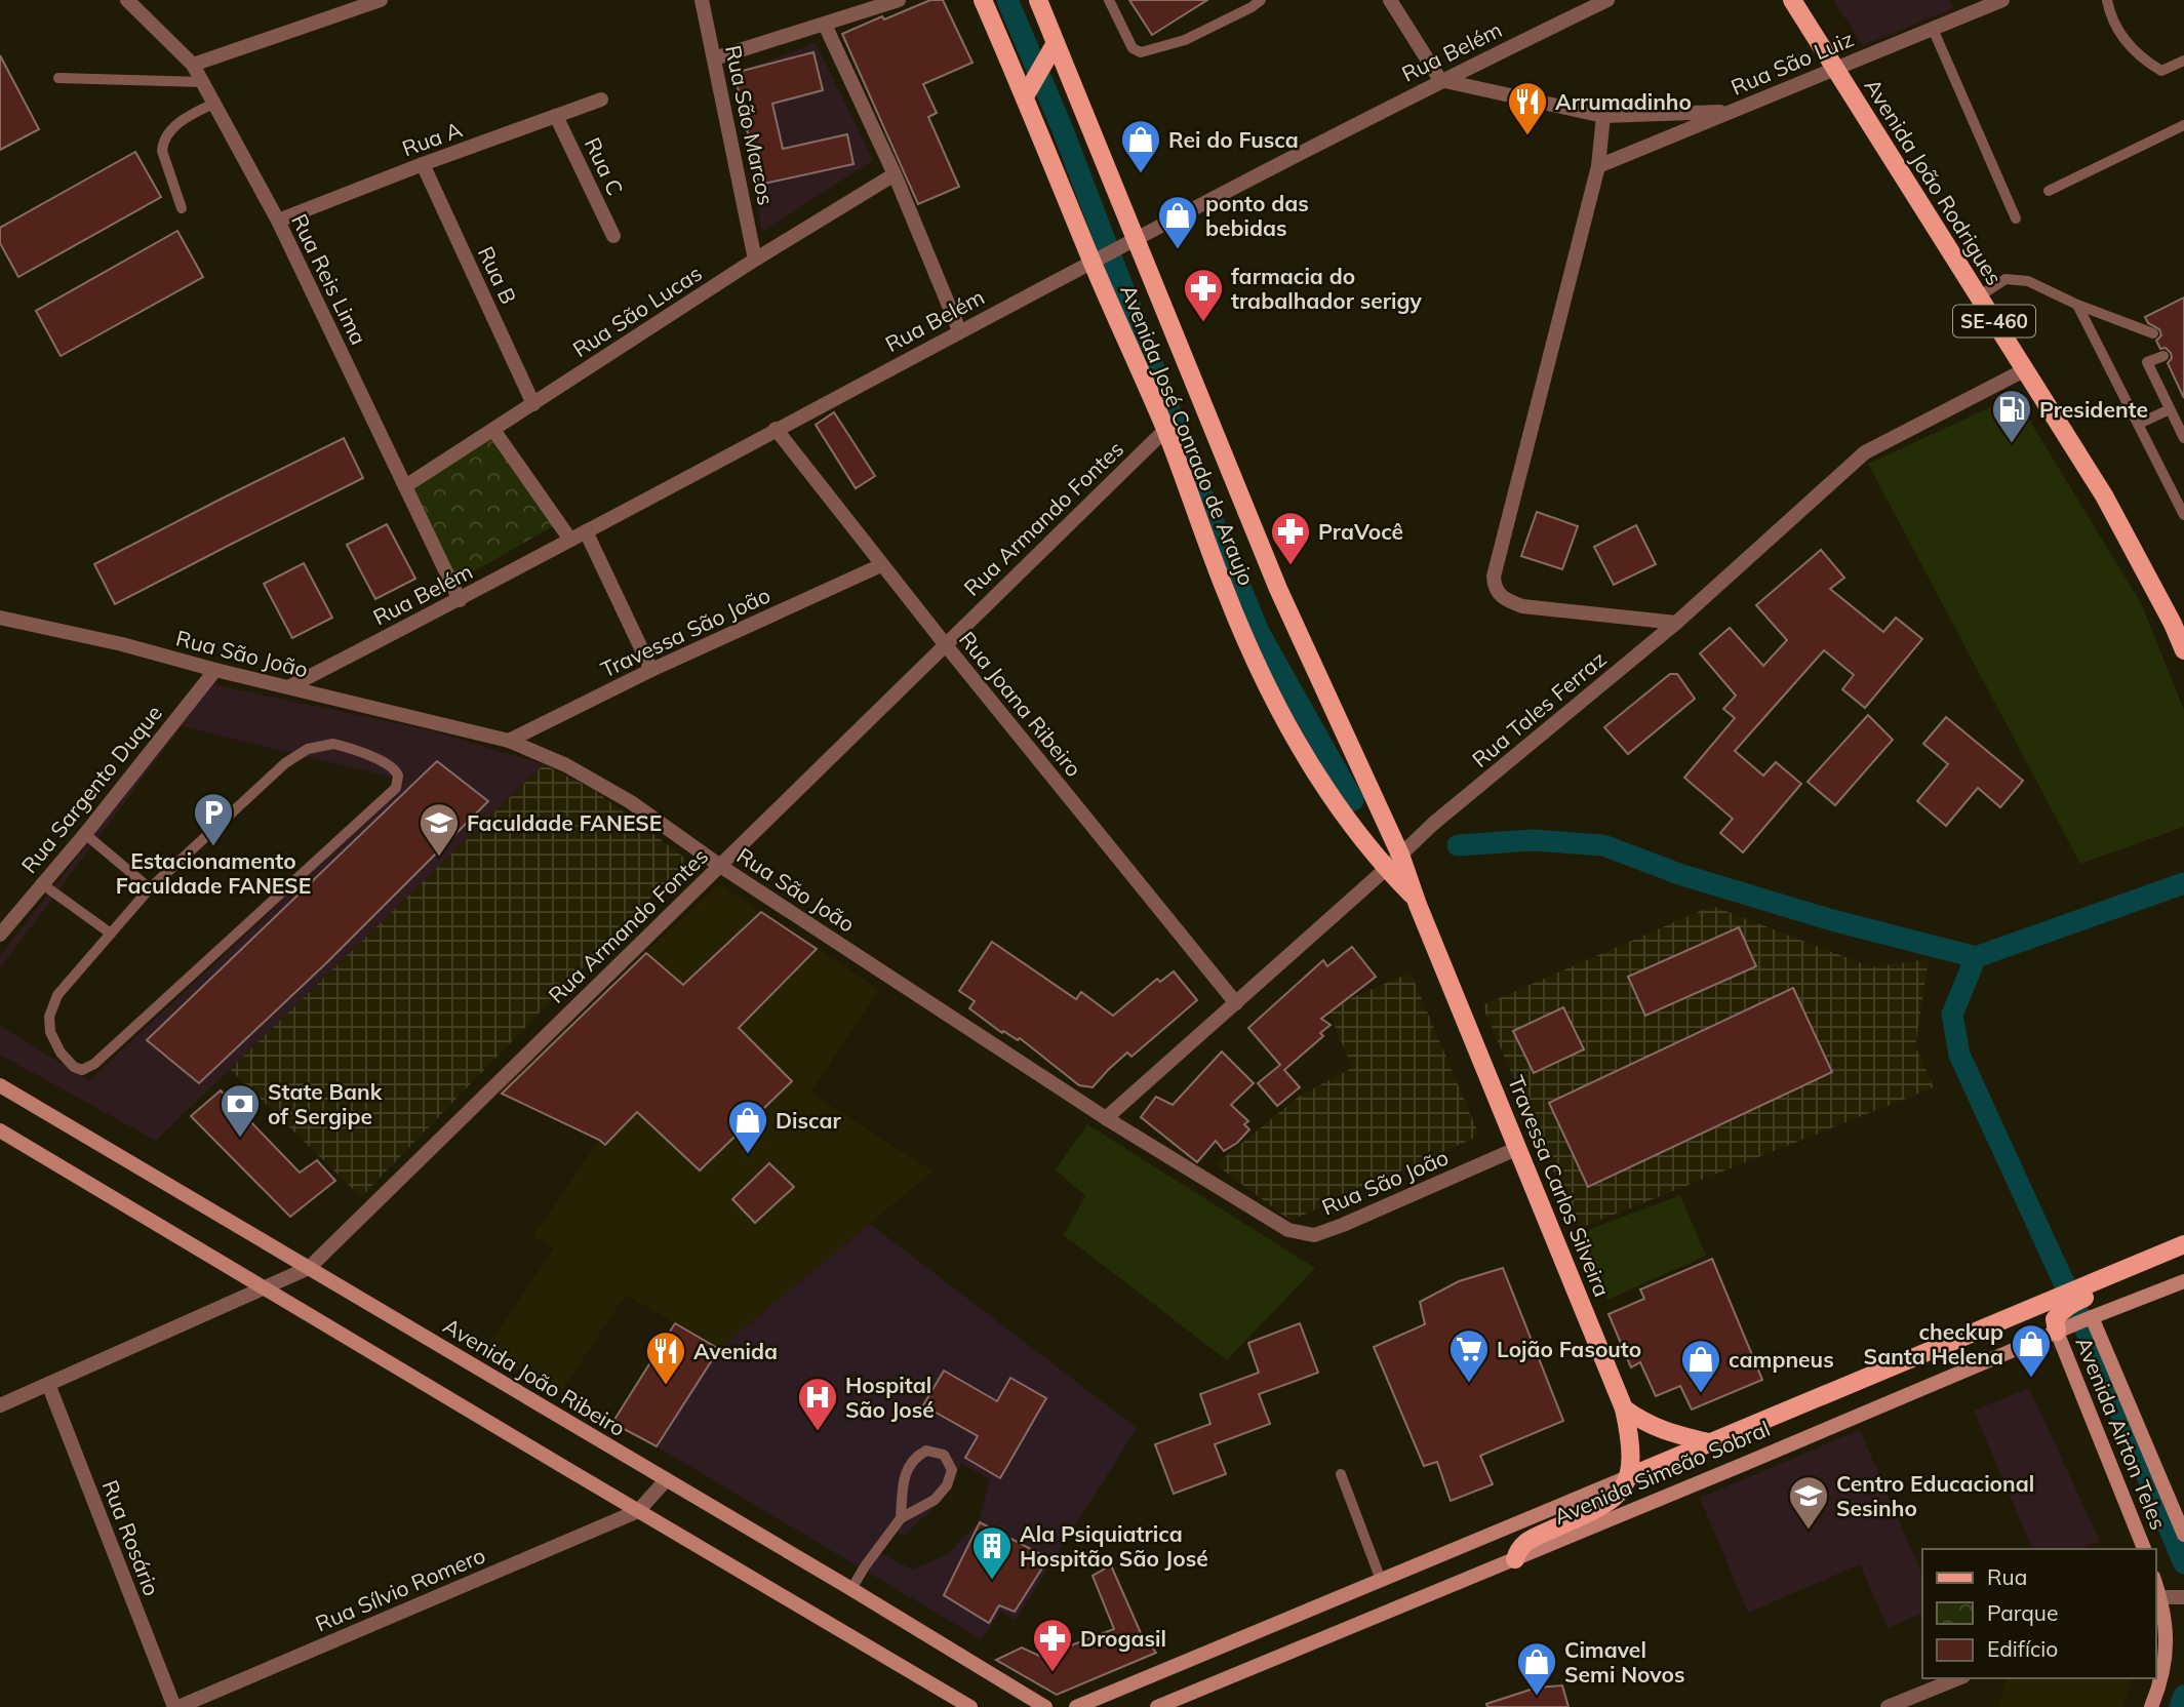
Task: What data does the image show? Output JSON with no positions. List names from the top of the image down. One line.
{"streets":{"main road":["Avenida João Rodrigues","SE-460","Avenida José Conrado de Araujo","Travessa Carlos Silveira","Avenida João Ribeiro","Avenida Airton Teles","Avenida Simeão Sobral"],"street":["Rua Belém","Rua São Luiz","Rua São Marcos","Rua A","Rua C","Rua B","Rua Reis Lima","Rua São Lucas","Rua Armando Fontes","Travessa São João","Rua São João","Rua Joana Ribeiro","Rua Tales Ferraz","Rua Sargento Duque","Rua Rosário","Rua Sílvio Romero"]},"crossings":[["Rua Belém","Rua Reis Lima"],["Rua Belém","Avenida José Conrado de Araujo"],["Rua Belém","Rua São João"],["Rua Belém","Rua Joana Ribeiro"],["Rua São Luiz","Avenida João Rodrigues"],["Rua São Marcos","Rua São Lucas"],["Rua A","Rua C"],["Rua A","Rua B"],["Rua A","Rua Reis Lima"],["Avenida João Rodrigues","Rua Tales Ferraz"],["Rua B","Rua São Lucas"],["Rua Reis Lima","Rua São Lucas"],["Avenida José Conrado de Araujo","Rua Armando Fontes"],["Avenida José Conrado de Araujo","Rua Tales Ferraz"],["Avenida José Conrado de Araujo","Travessa Carlos Silveira"],["Rua Armando Fontes","Rua São João"],["Rua Armando Fontes","Rua Joana Ribeiro"],["Rua Armando Fontes","Avenida João Ribeiro"],["Rua Armando Fontes","Rua Rosário"],["Travessa São João","Rua São João"],["Travessa São João","Rua Joana Ribeiro"],["Rua São João","Rua Tales Ferraz"],["Rua São João","Rua Sargento Duque"],["Rua São João","Travessa Carlos Silveira"],["Rua Joana Ribeiro","Rua Tales Ferraz"],["Rua Tales Ferraz","Travessa Carlos Silveira"],["Travessa Carlos Silveira","Avenida Simeão Sobral"],["Avenida Airton Teles","Avenida Simeão Sobral"],["Rua Rosário","Rua Sílvio Romero"]],"places":{"restaurant":["Arrumadinho","Avenida"],"shop":["Rei do Fusca","ponto das bebidas","Discar","checkup Santa Helena","campneus","Cimavel Semi Novos"],"pharmacy":["farmacia do trabalhador serigy","PraVocê","Drogasil"],"fuel station":["Presidente"],"parking":["Estacionamento Faculdade FANESE"],"school or university":["Faculdade FANESE","Centro Educacional Sesinho"],"bank":["State Bank of Sergipe"],"supermarket":["Lojão Fasouto"],"hospital":["Hospital São José"],"building":["Ala Psiquiatrica Hospitão São José"]},"legend":["Rua","Parque","Edifício"]}
